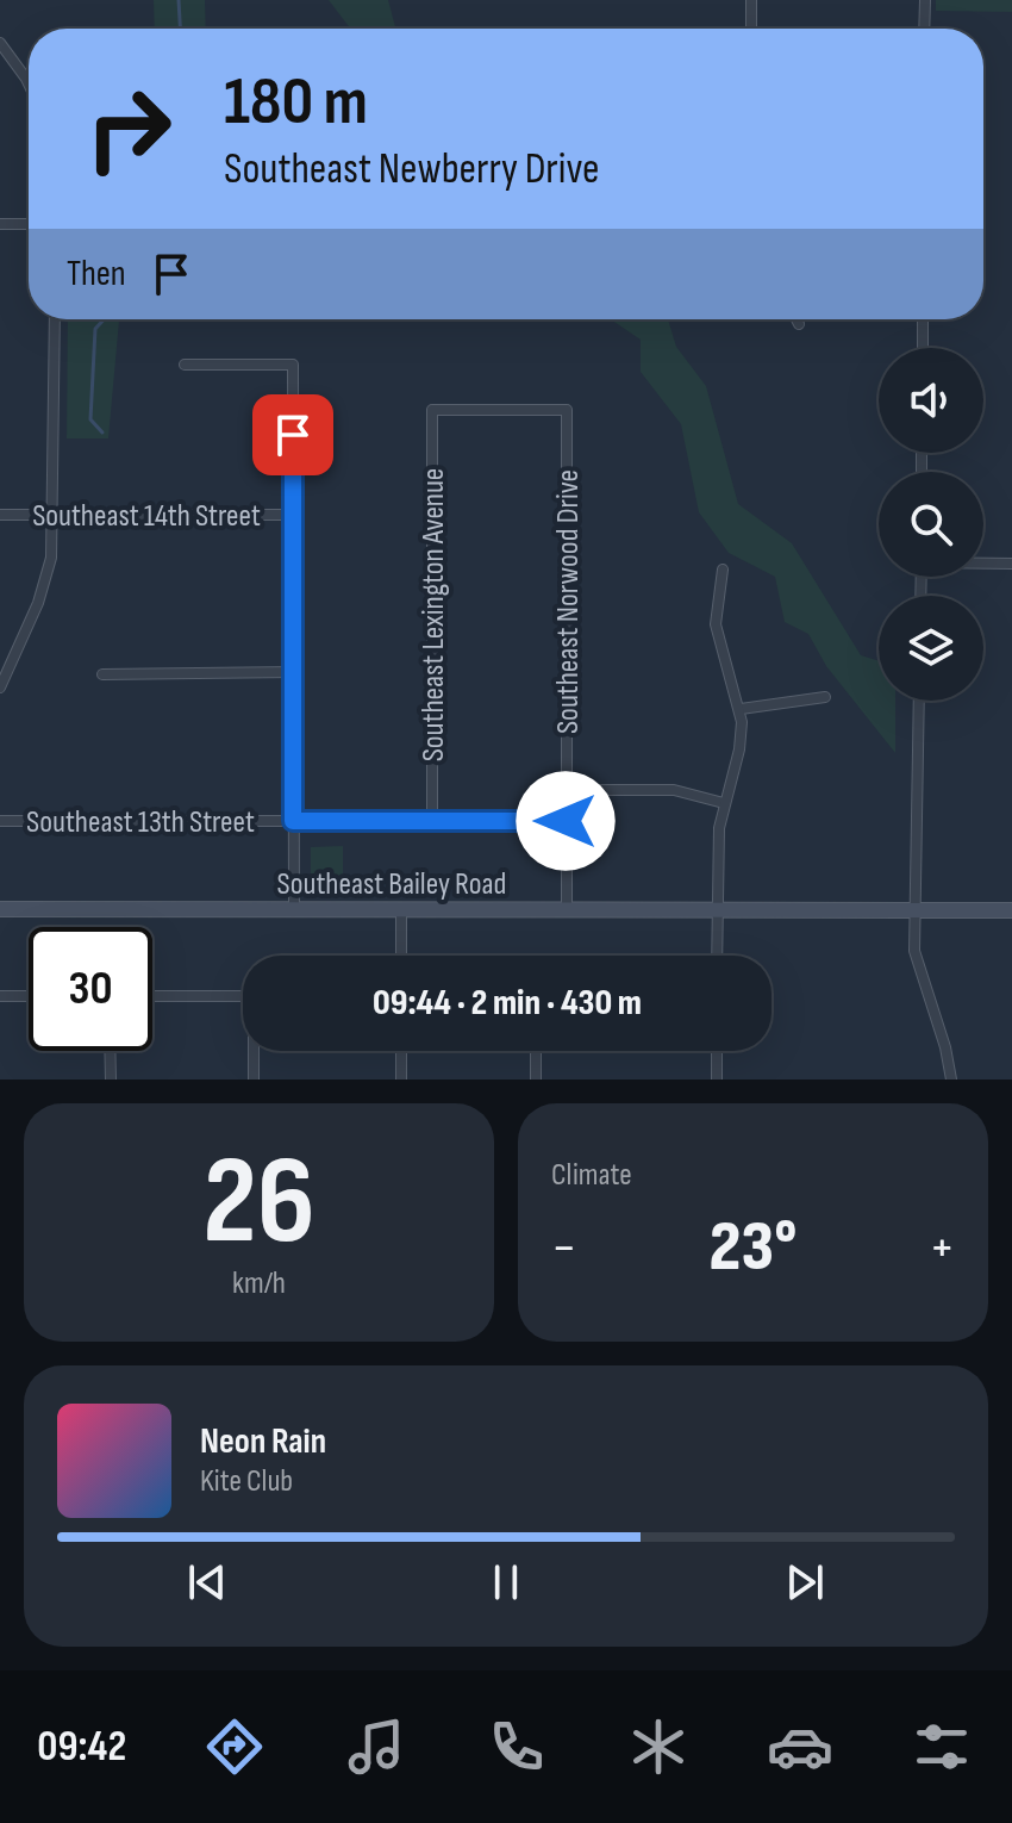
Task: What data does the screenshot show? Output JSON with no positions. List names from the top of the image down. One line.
{"streets":{"main road":["Southeast Bailey Road"],"street":["Southeast 14th Street","Southeast Norwood Drive","Southeast Lexington Avenue","Southeast 13th Street"]},"crossings":[["Southeast Norwood Drive","Southeast Lexington Avenue"],["Southeast Norwood Drive","Southeast 13th Street"],["Southeast Norwood Drive","Southeast Bailey Road"],["Southeast Lexington Avenue","Southeast 13th Street"]],"page":{"turn":["180 m","Southeast Newberry Drive"],"then":"Then","limit":"30","trip":"09:44 · 2 min · 430 m","tile":[["26","km/h"],"Climate"],"heat":["−","23°","+"],"song":["Neon Rain","Kite Club"],"tabs":"09:42"}}
